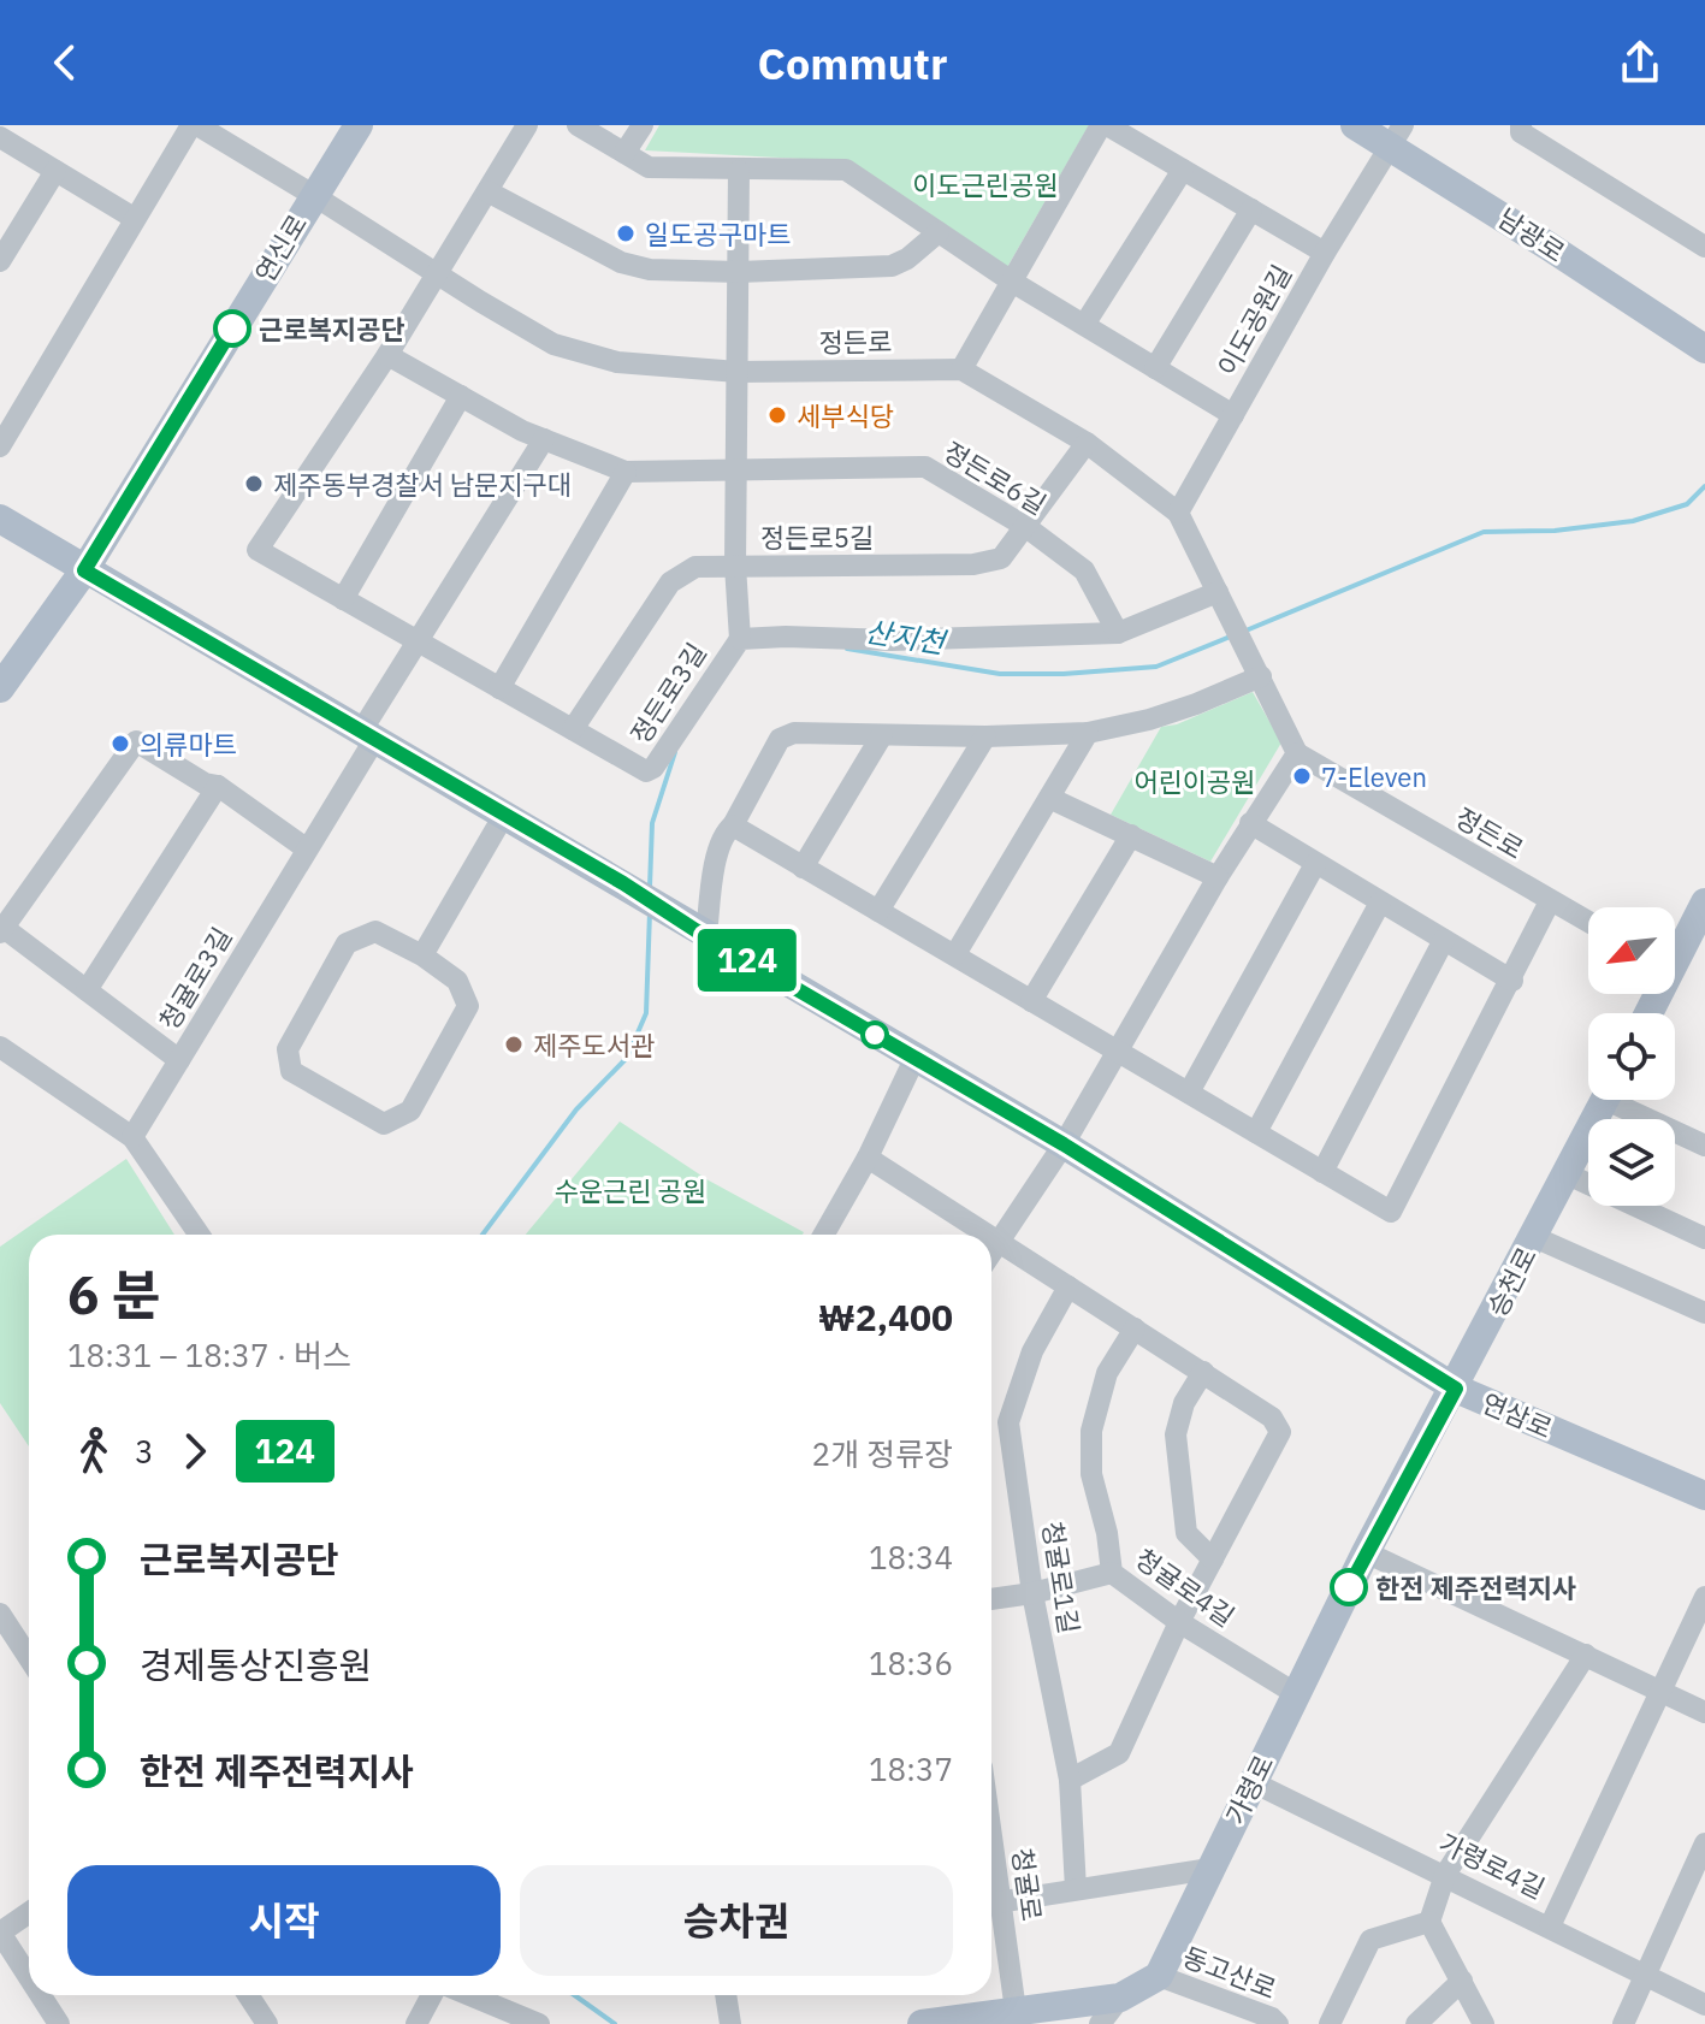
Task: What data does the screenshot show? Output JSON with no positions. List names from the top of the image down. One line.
{"streets":{"main road":["남광로","연신로","승천로","연삼로","가령로"],"street":["이도공원길","정든로","정든로6길","정든로5길","정든로3길","청귤로3길","청귤로1길","청귤로4길","가령로4길","청귤로","동고산로"]},"crossings":[["남광로","이도공원길"],["연신로","정든로"],["이도공원길","정든로"],["정든로","정든로3길"],["정든로6길","정든로5길"],["정든로6길","정든로3길"],["정든로5길","정든로3길"],["승천로","연삼로"],["승천로","가령로"],["연삼로","가령로"],["청귤로4길","가령로"],["가령로","가령로4길"],["가령로","동고산로"]],"water":["산지천"],"parks":["이도근린공원","어린이공원","수운근린 공원"],"places":["일도공구마트","근로복지공단","세부식당","제주동부경찰서 남문지구대","의류마트","7-Eleven","제주도서관","한전 제주전력지사"],"lines":["bus line 124"],"north":"bottom left","page":{"header":"Commutr","on_map":"124","heading":["6 분","18:31 – 18:37 · 버스","₩2,400"],"legs":["3","124","2개 정류장"],"list":[{"name":"근로복지공단","value":"18:34"},{"name":"경제통상진흥원","value":"18:36"},{"name":"한전 제주전력지사","value":"18:37"}],"buttons":["시작","승차권"]}}
